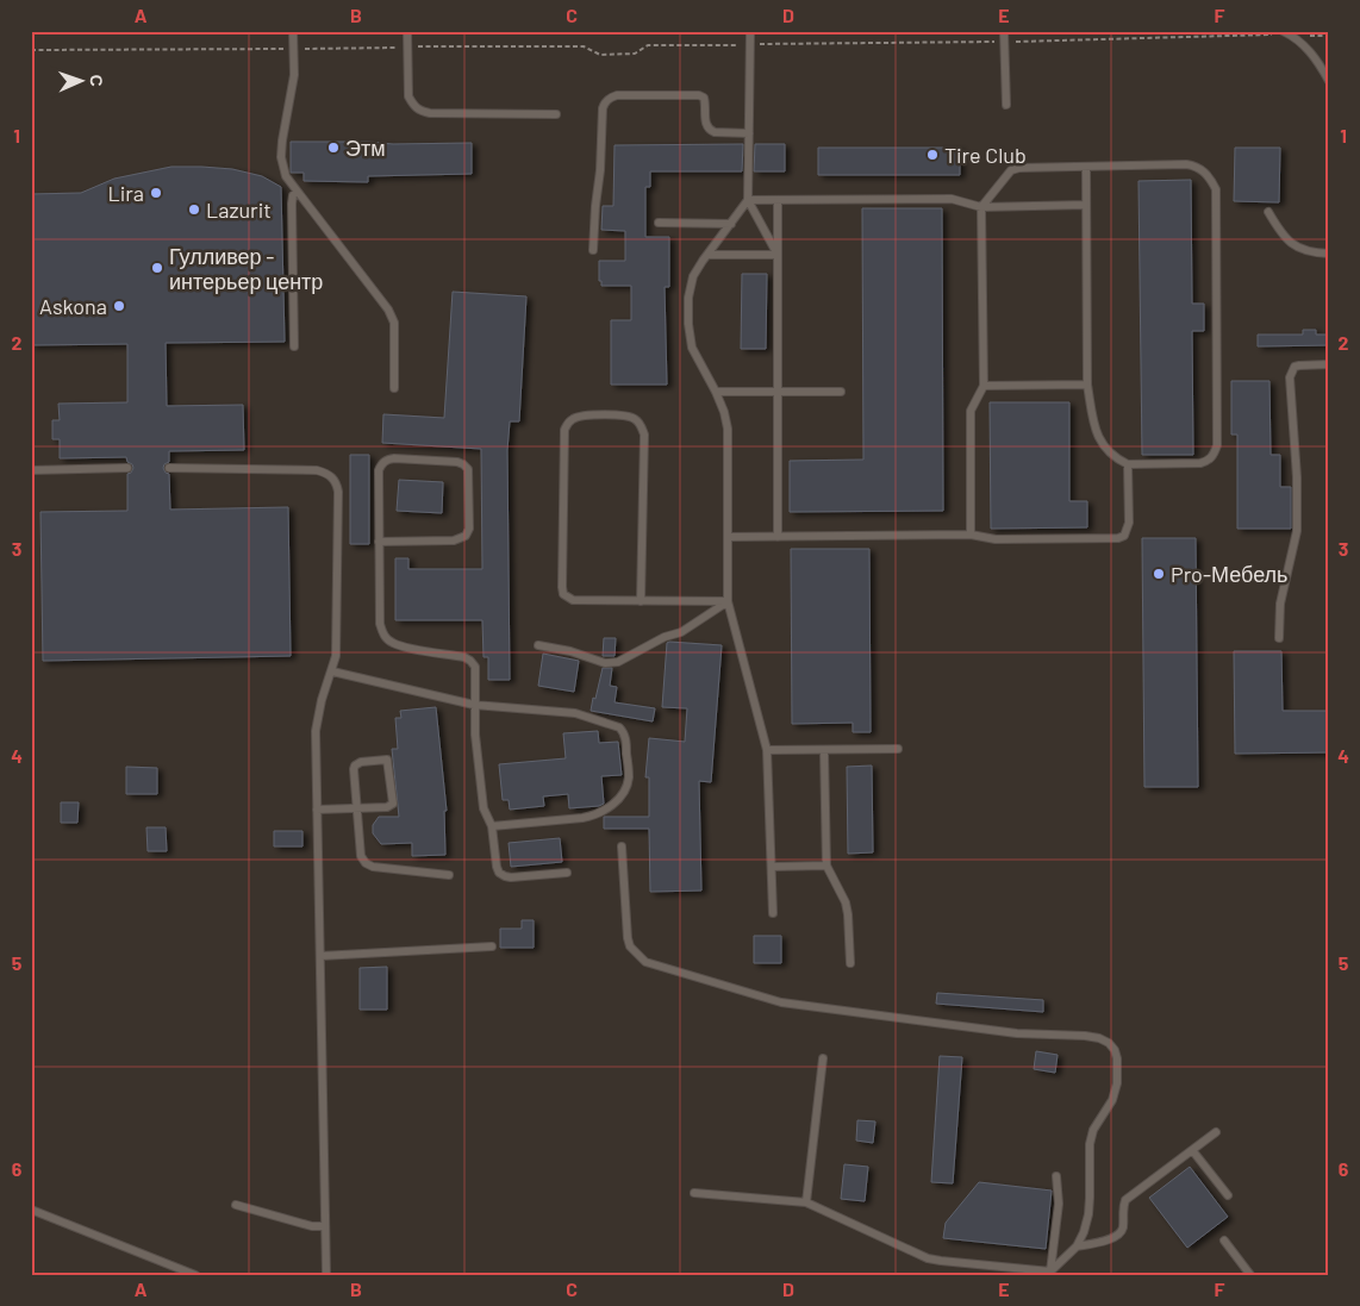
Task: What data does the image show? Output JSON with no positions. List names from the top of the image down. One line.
{"places":["Этм","Tire Club","Lira","Lazurit","Гулливер - интерьер центр","Askona","Pro-Мебель"],"north":"right","grid":{"columns":["A","B","C","D","E","F"],"rows":["1","2","3","4","5","6"]}}
